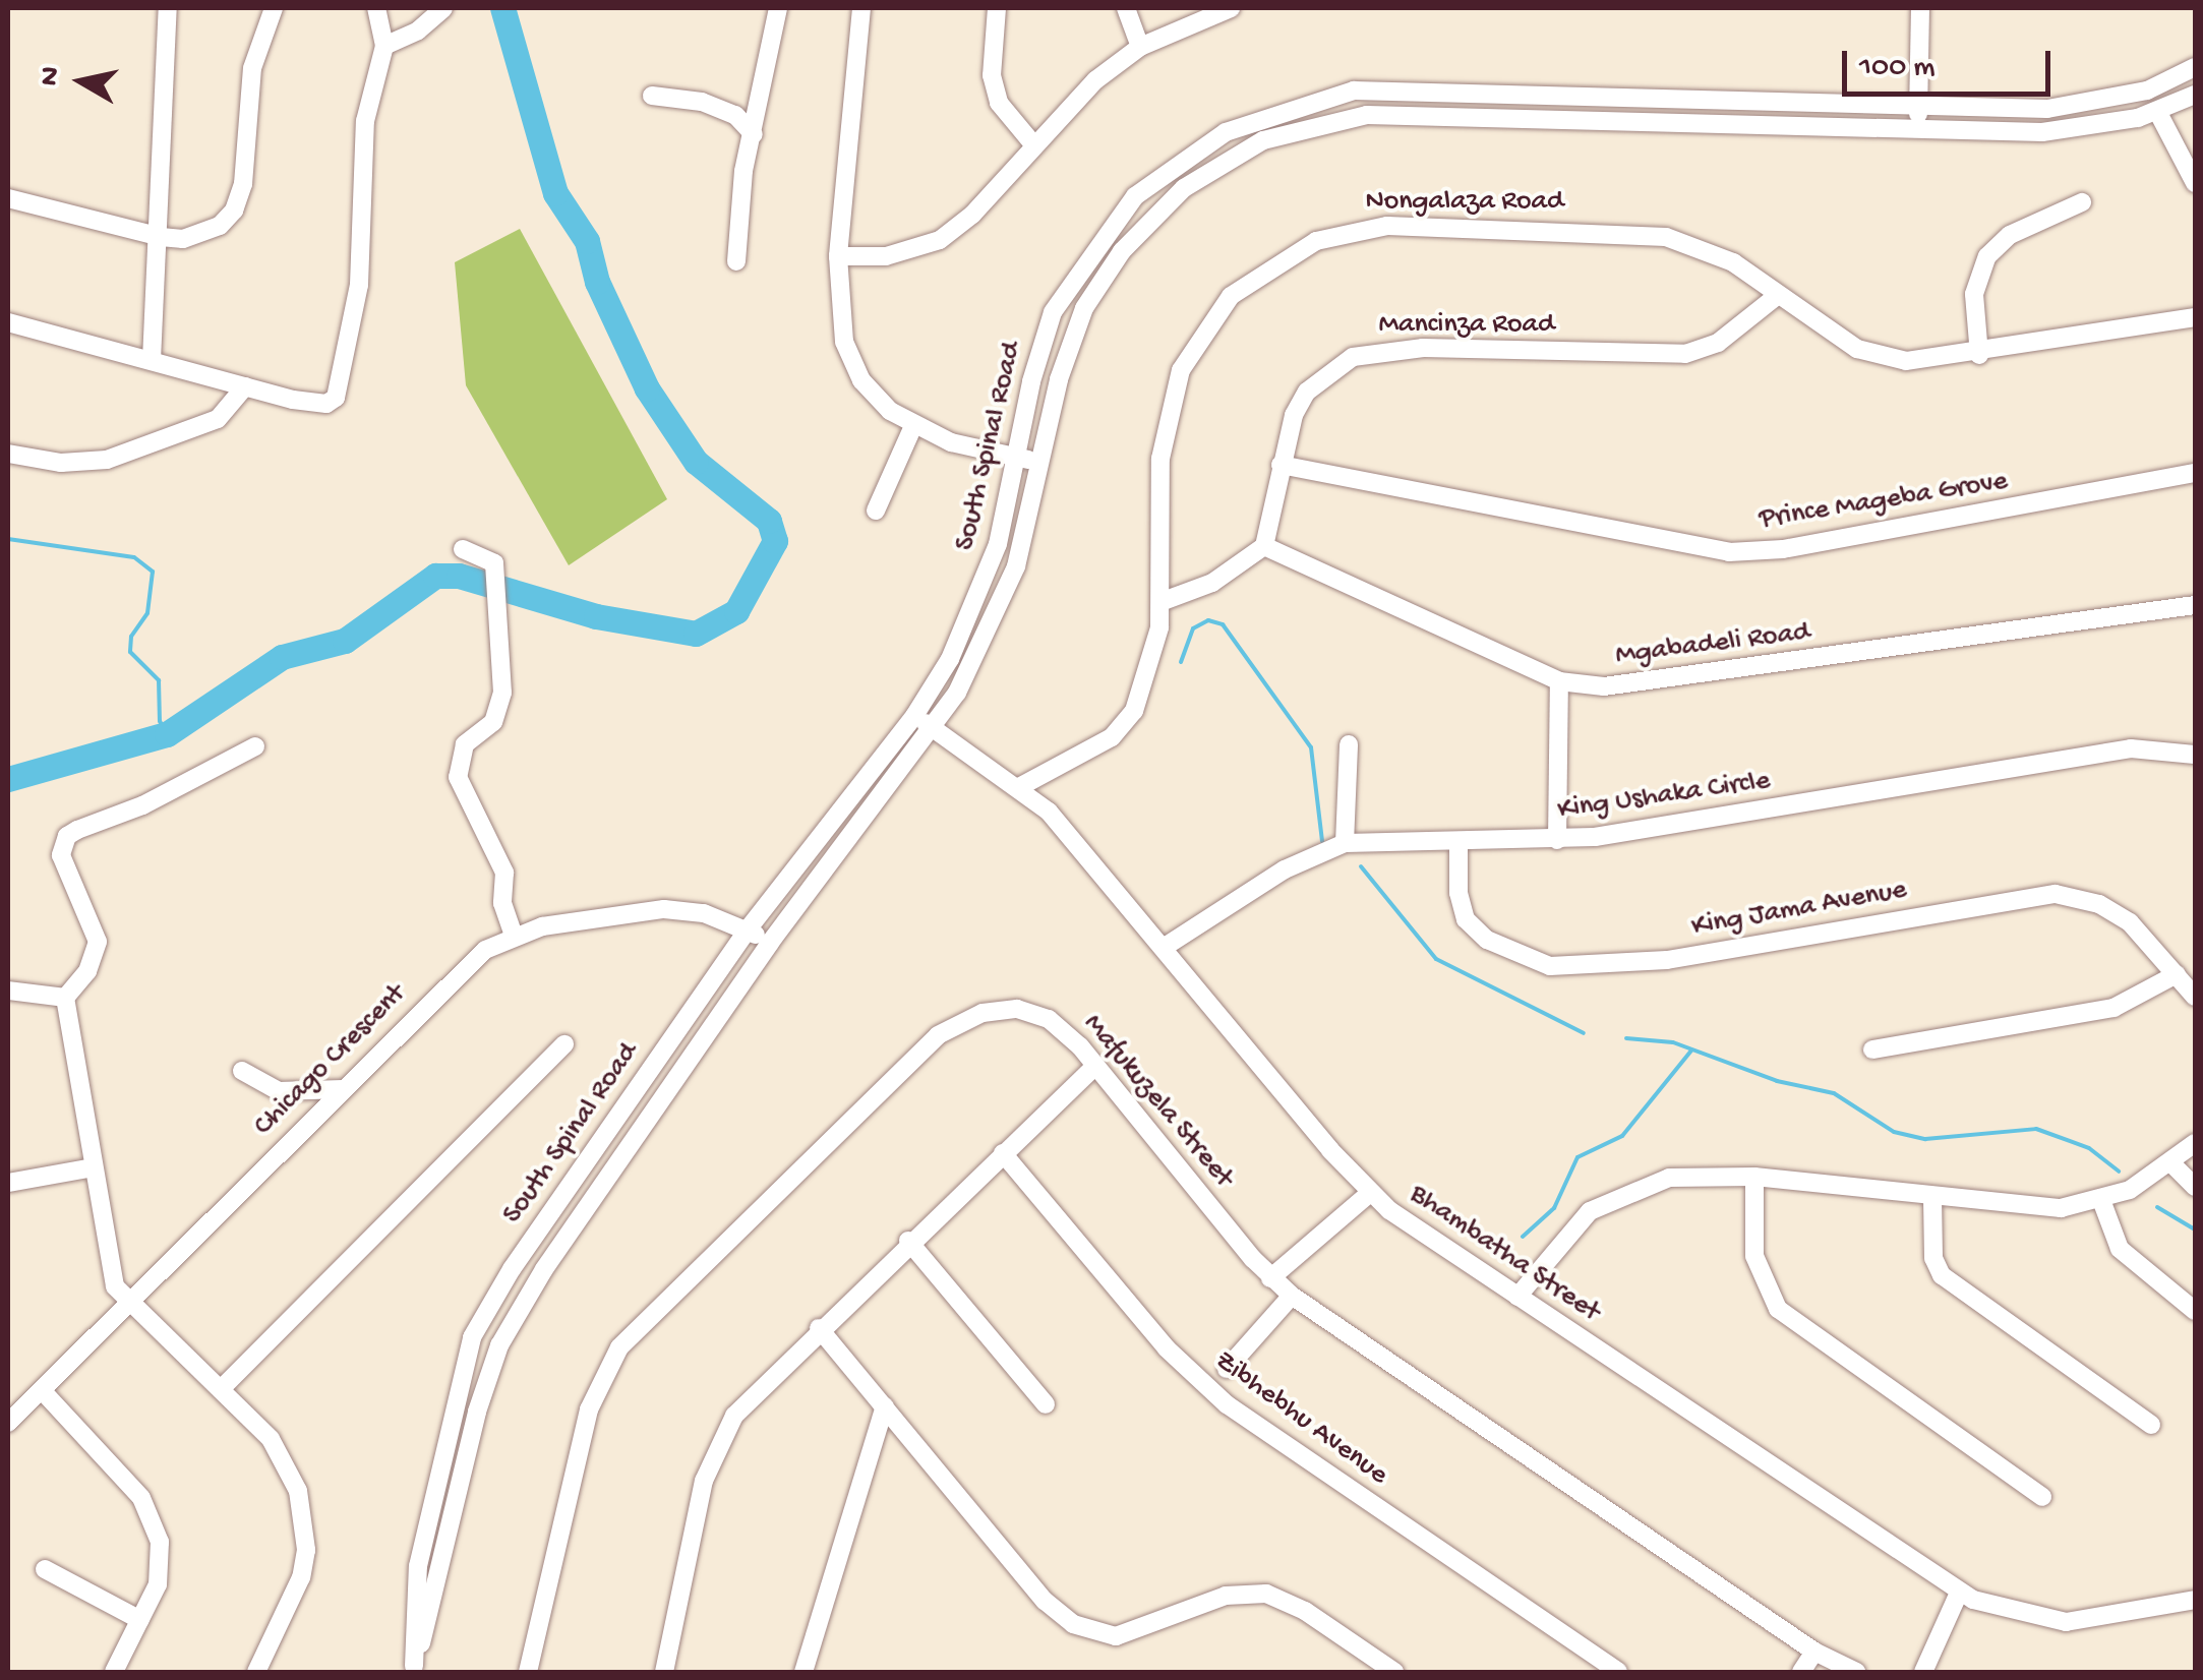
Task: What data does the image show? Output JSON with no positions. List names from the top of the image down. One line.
{"streets":{"street":["Nongalaza Road","Mancinza Road","South Spinal Road","Prince Mageba Grove","Mgabadeli Road","King Ushaka Circle","King Jama Avenue","Chicago Crescent","Mafukuzela Street","Bhambatha Street","Zibhebhu Avenue"]},"crossings":[["Nongalaza Road","Mancinza Road"],["Nongalaza Road","Bhambatha Street"],["Mancinza Road","Prince Mageba Grove"],["Mancinza Road","Mgabadeli Road"],["South Spinal Road","Chicago Crescent"],["South Spinal Road","Bhambatha Street"],["King Ushaka Circle","King Jama Avenue"],["King Ushaka Circle","Bhambatha Street"]],"scale_bar":"100 m","north":"left"}
